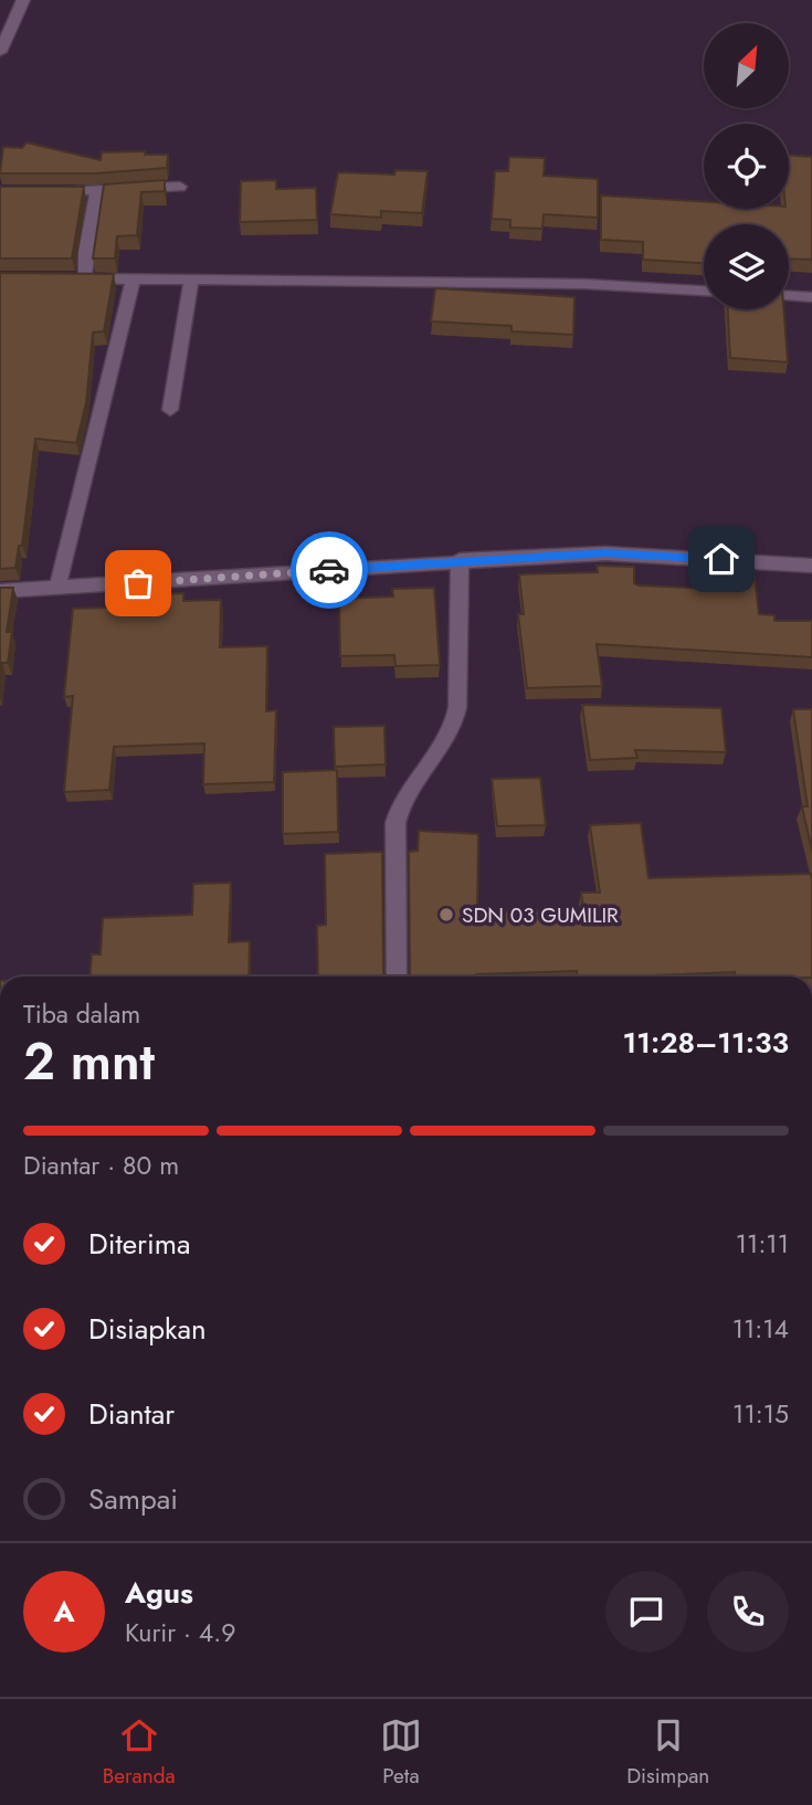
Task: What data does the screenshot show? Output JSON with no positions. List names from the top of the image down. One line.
{"places":["SDN 03 GUMILIR"],"north":"top right","page":{"heading":["2 mnt","Tiba dalam","11:28–11:33"],"panel":["Agus","Kurir · 4.9"],"bar":"Diantar · 80 m","list":[["Diterima","11:11"],["Disiapkan","11:14"],["Diantar","11:15"],"Sampai"],"round":"A","tabs":["Beranda","Peta","Disimpan"]}}
